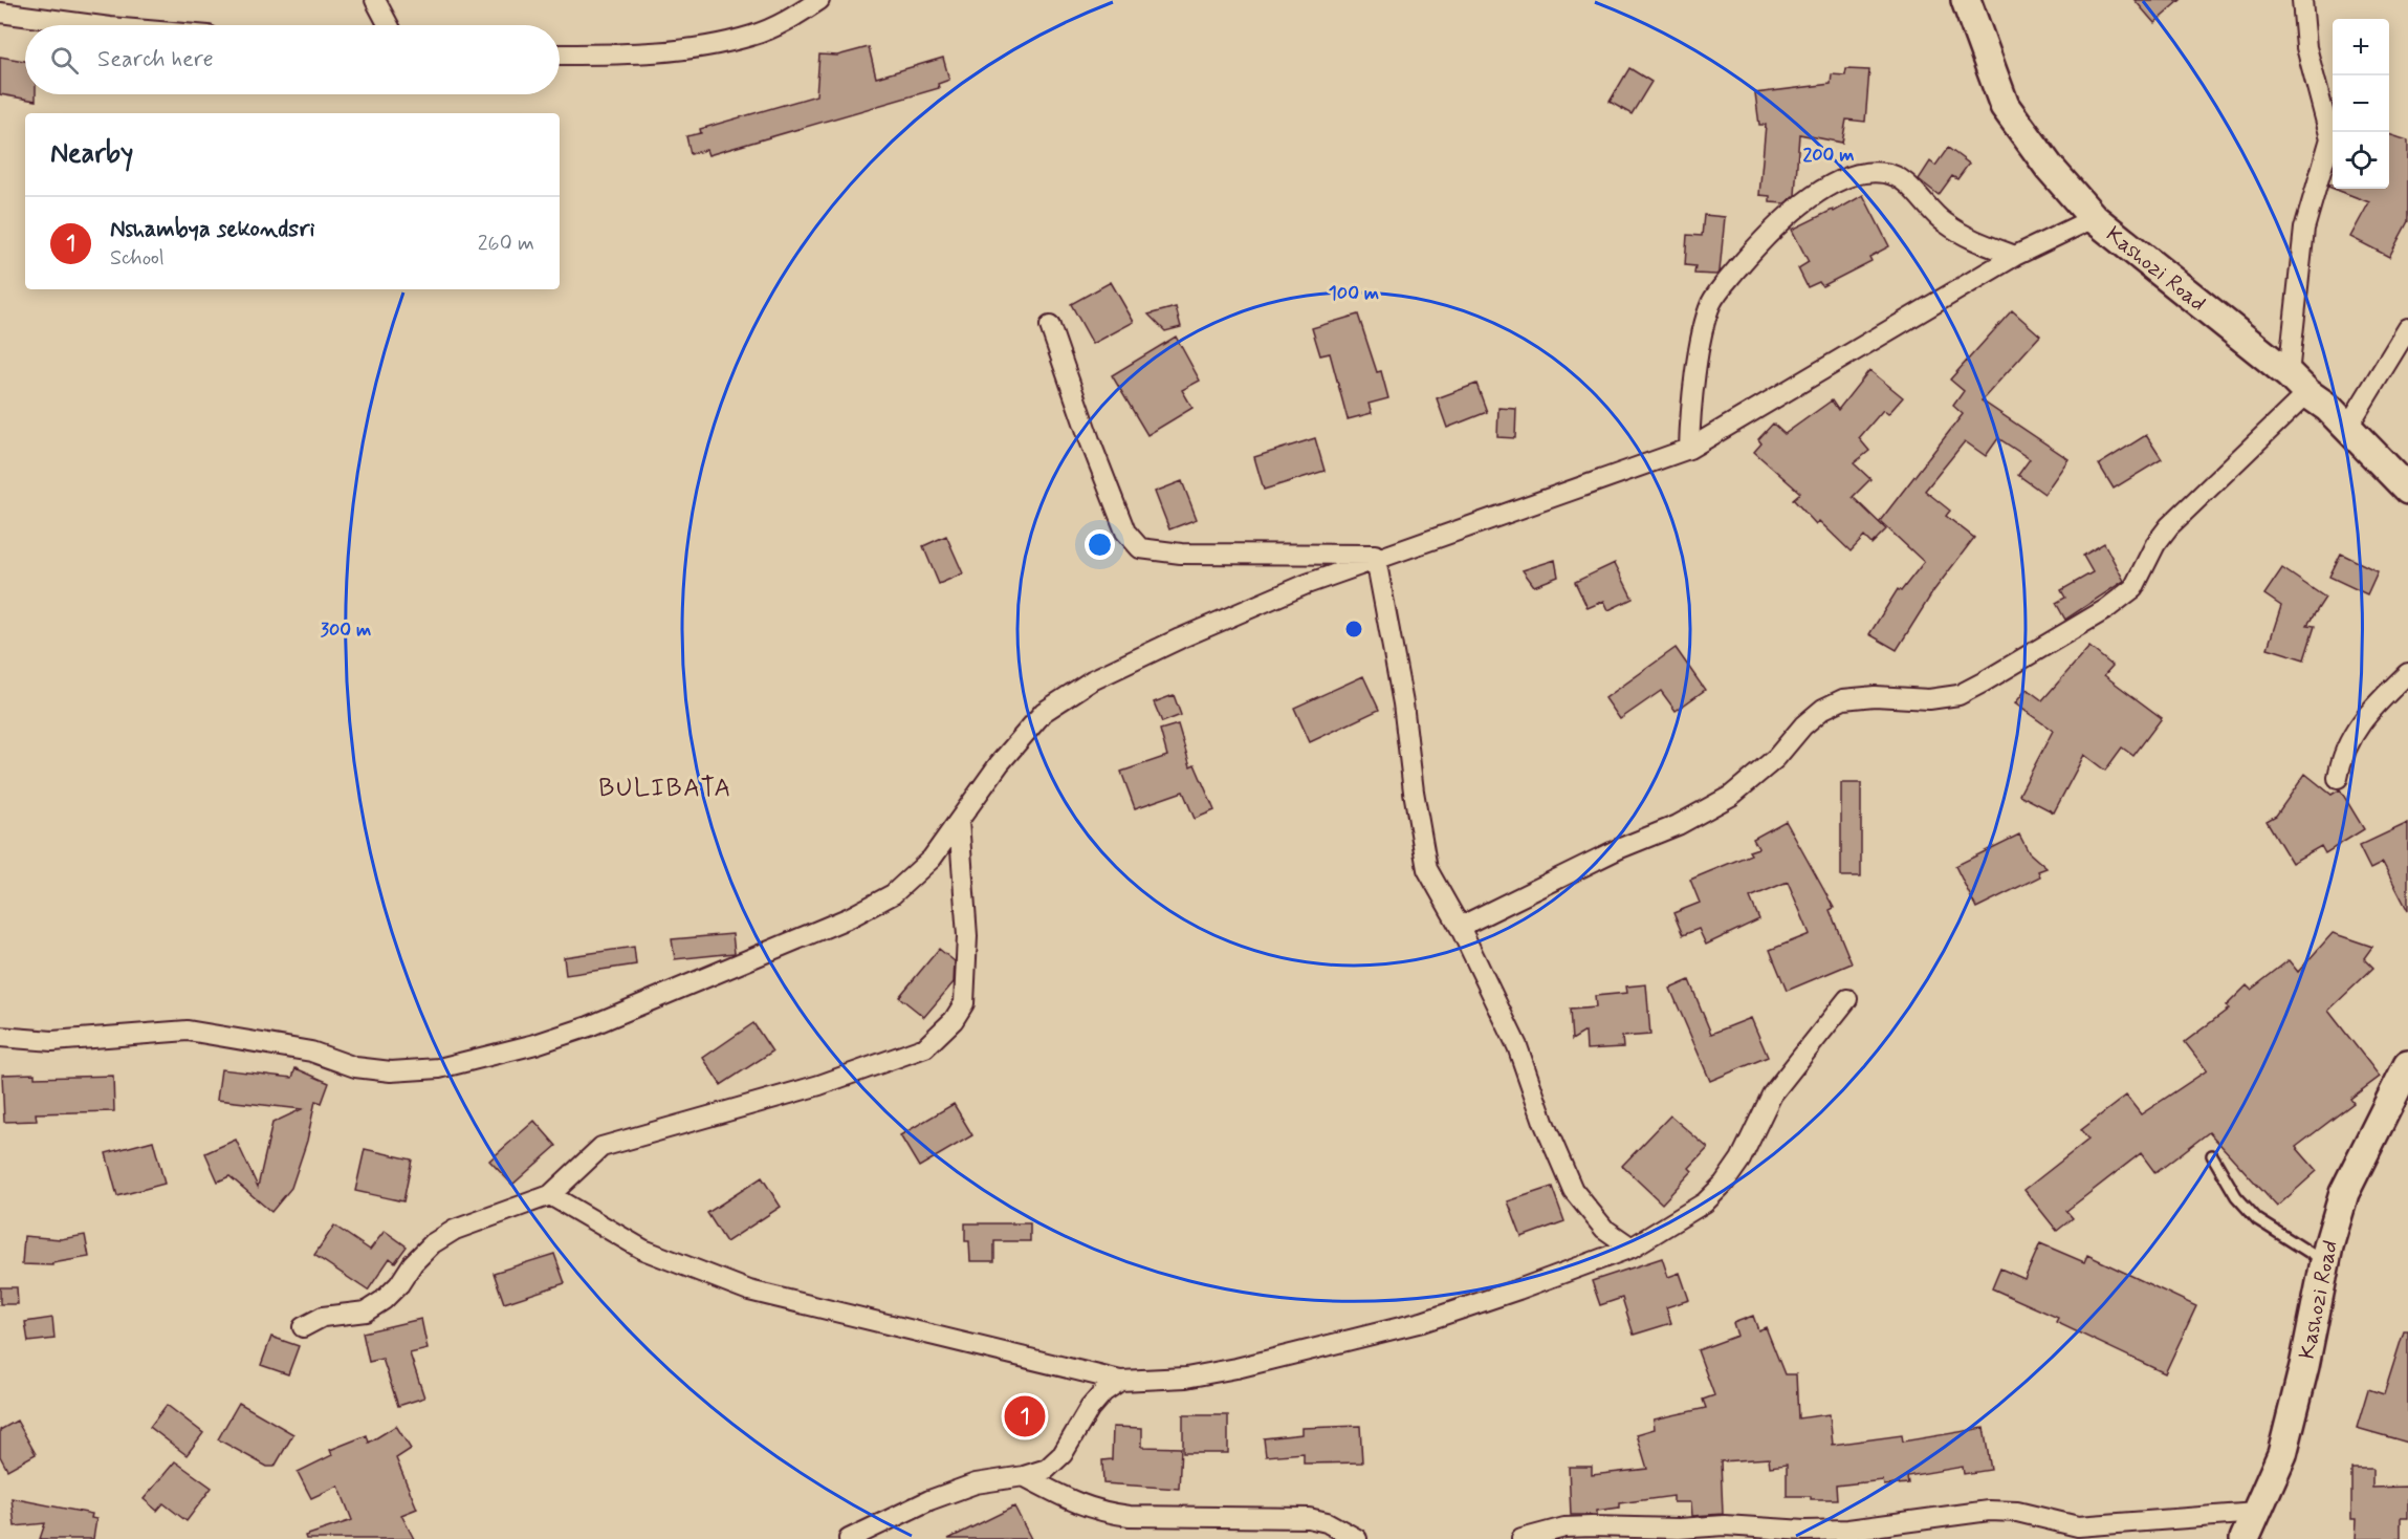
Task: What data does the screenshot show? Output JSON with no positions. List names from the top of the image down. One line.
{"streets":{"main road":["Kashozi Road"]},"districts":["BULIBATA"],"page":{"map_buttons":["+","−"],"search":"Search here","heading":"Nearby","list":[{"mark":"1","name":"Nshambya sekondsri","note":"School","value":"260 m"}],"pins":"1"},"rings":["200 m","100 m","300 m"]}
